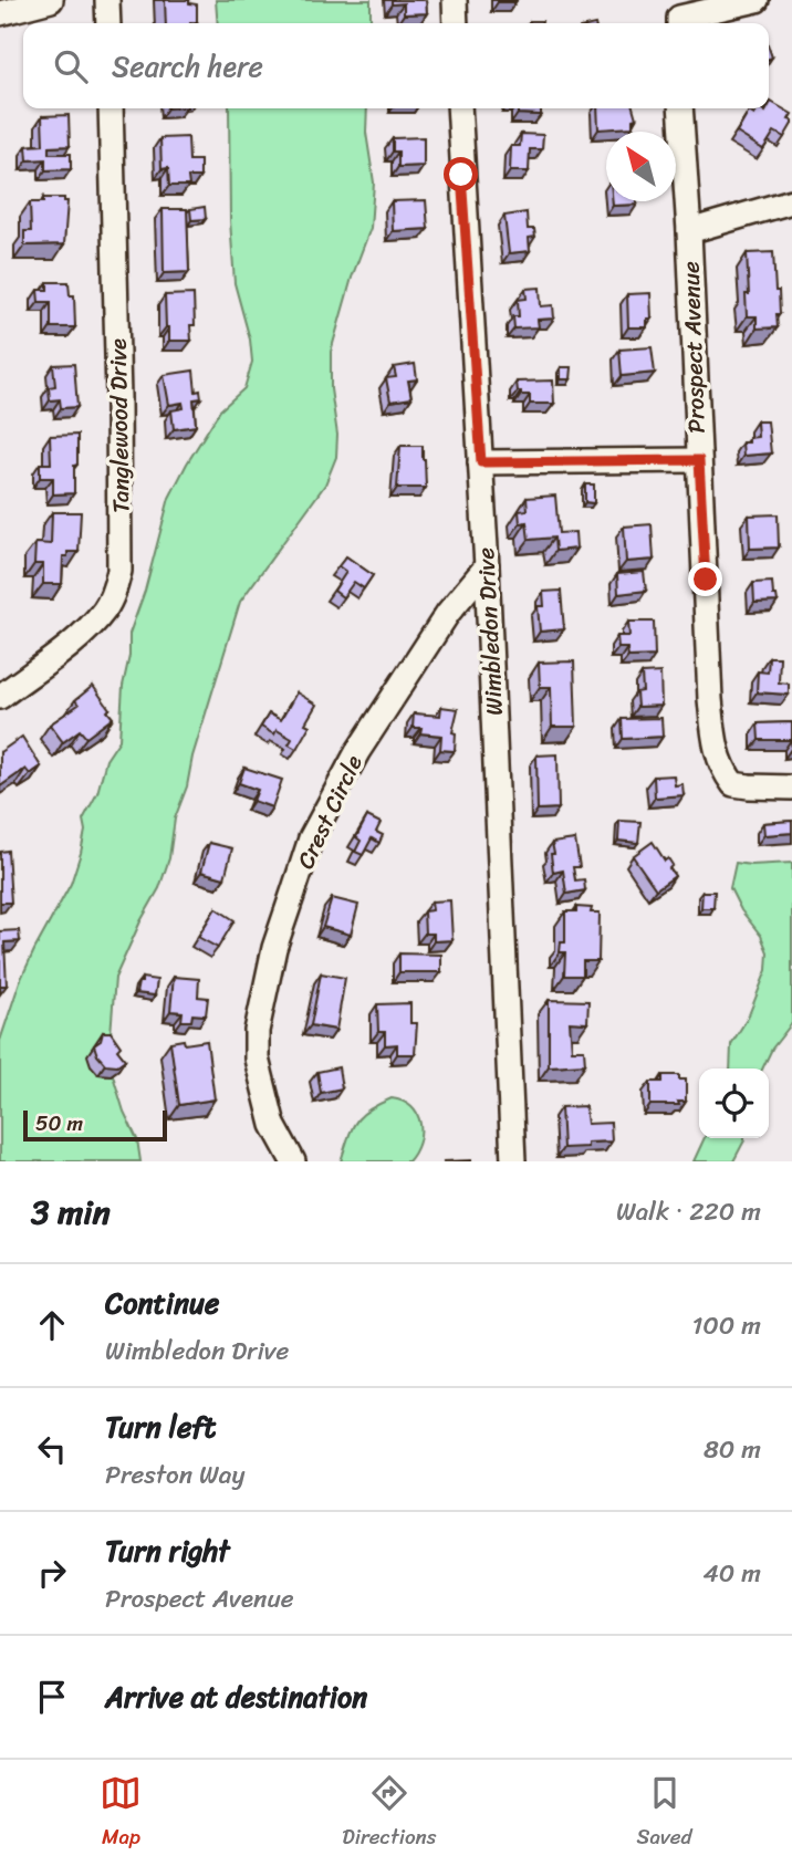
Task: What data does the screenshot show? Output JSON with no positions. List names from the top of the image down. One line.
{"streets":{"street":["Prospect Avenue","Tanglewood Drive","Wimbledon Drive","Crest Circle"]},"crossings":[["Wimbledon Drive","Crest Circle"]],"scale_bar":"50 m","north":"top left","page":{"search":"Search here","scale":"50 m","heading":["3 min","Walk · 220 m"],"list":[["Continue","Wimbledon Drive","100 m"],["Turn left","Preston Way","80 m"],["Turn right","Prospect Avenue","40 m"],"Arrive at destination"],"nav":["Map","Directions","Saved"]}}
